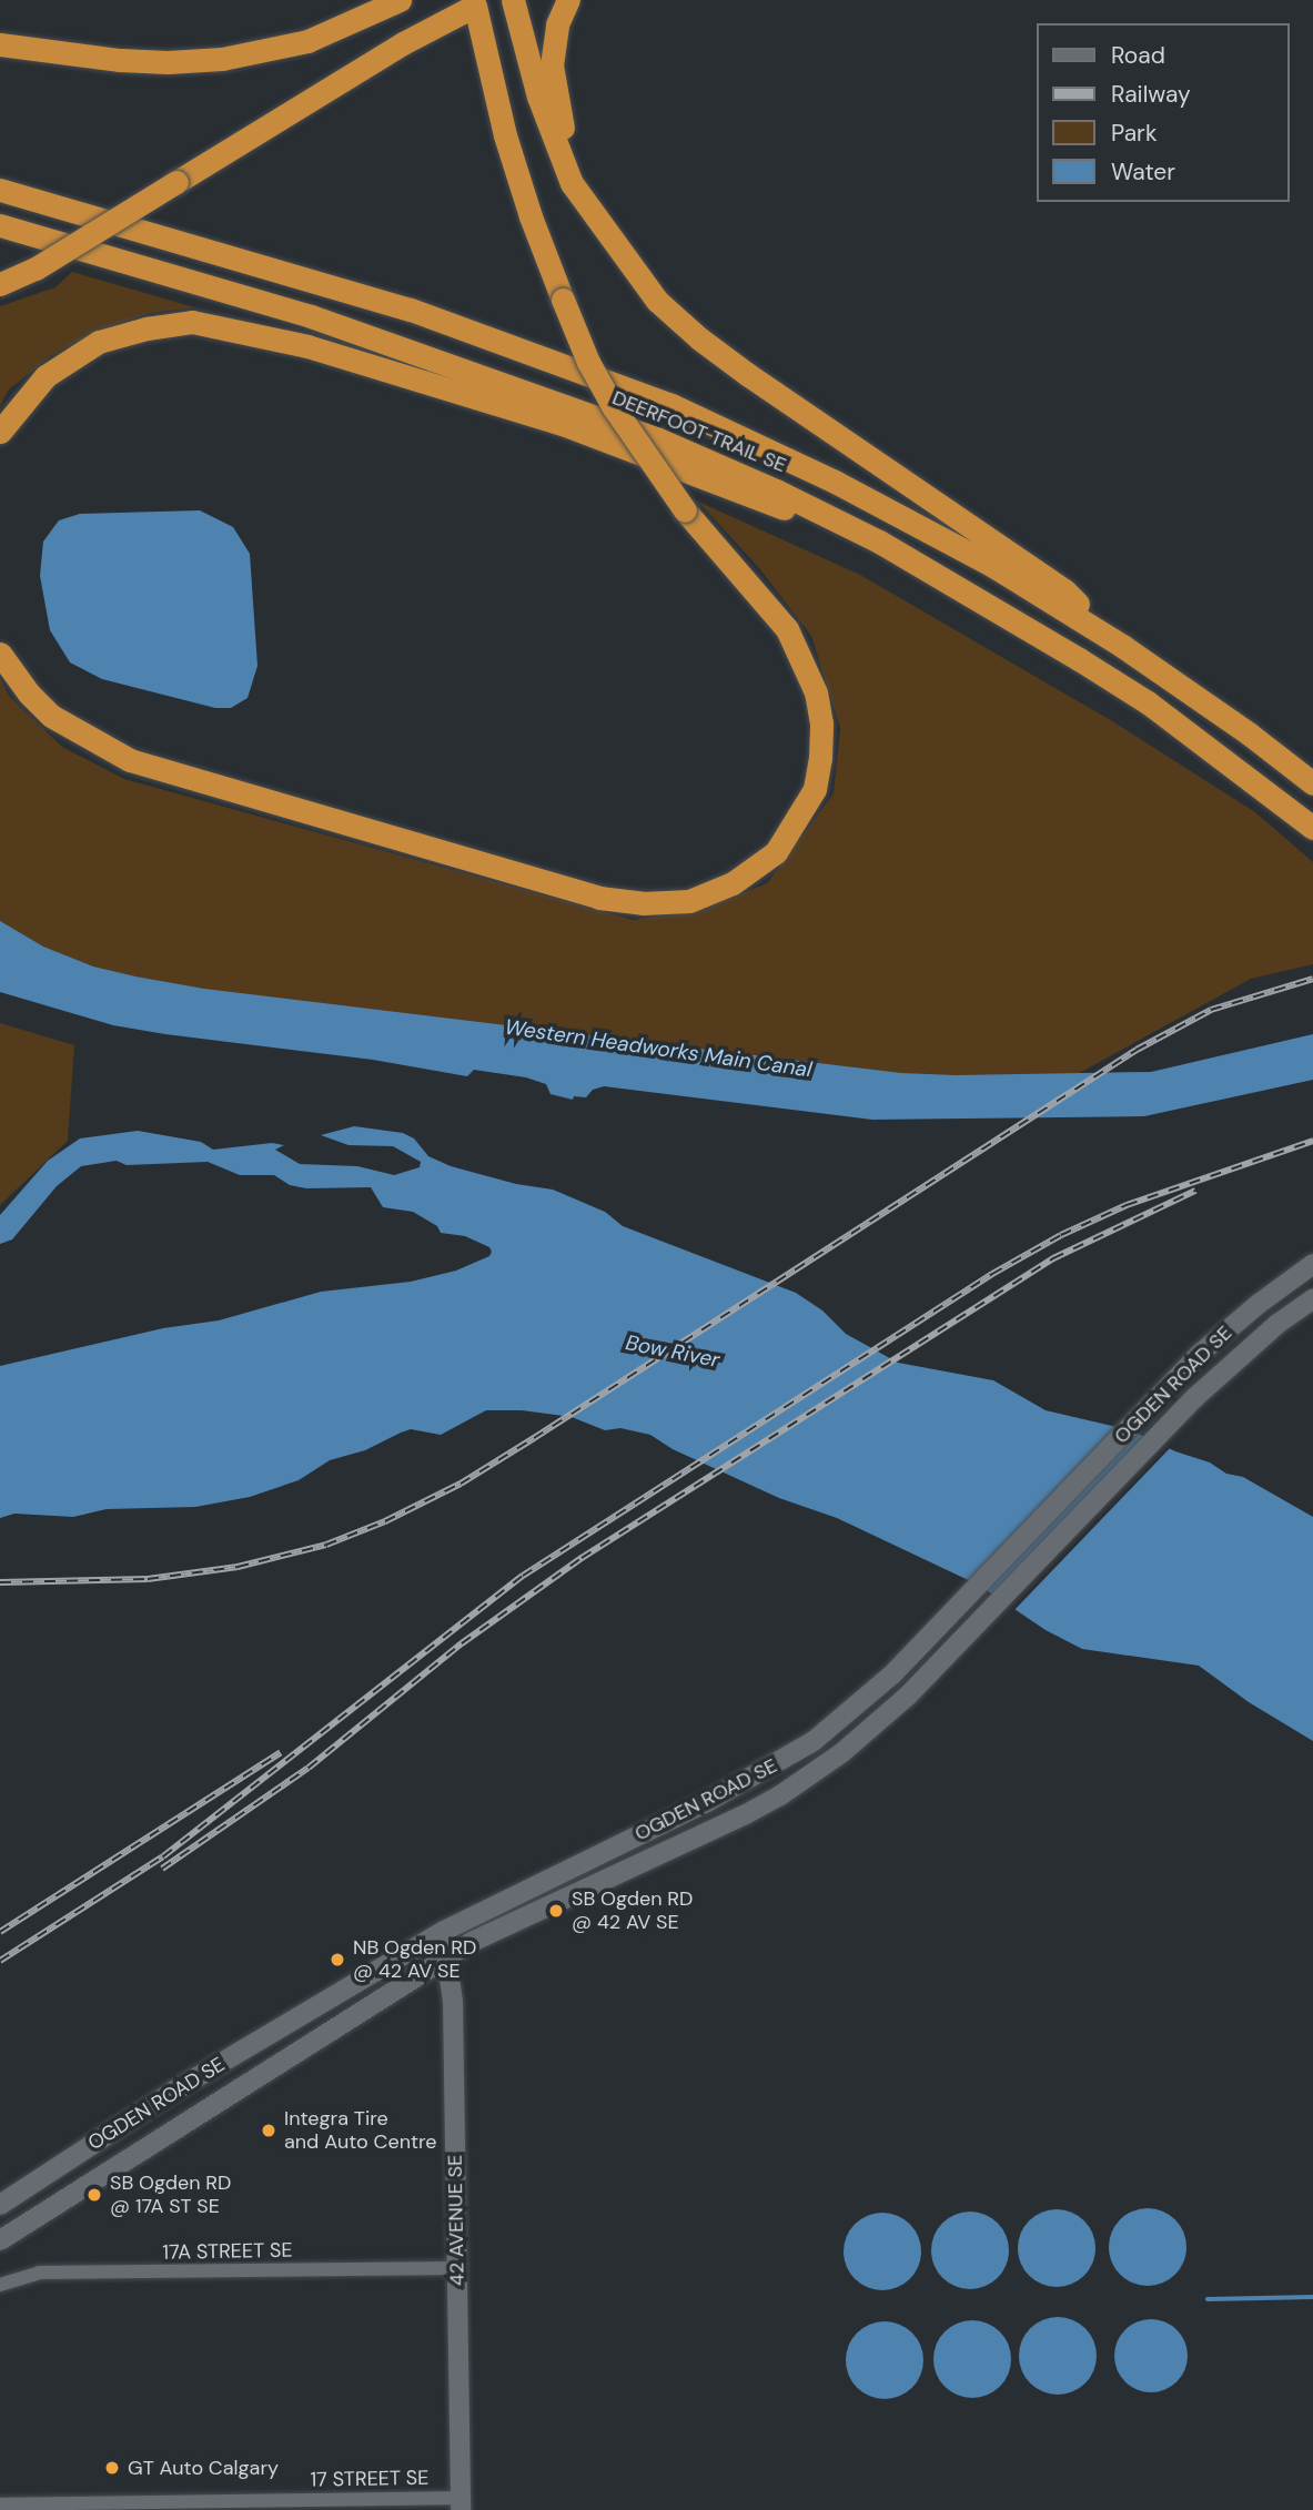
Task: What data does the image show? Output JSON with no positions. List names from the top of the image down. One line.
{"streets":{"highway":["DEERFOOT TRAIL SE"],"street":["OGDEN ROAD SE","42 AVENUE SE","17A STREET SE","17 STREET SE"]},"crossings":[["OGDEN ROAD SE","42 AVENUE SE"],["42 AVENUE SE","17A STREET SE"],["42 AVENUE SE","17 STREET SE"]],"water":["Western Headworks Main Canal","Bow River"],"places":["SB Ogden RD @ 42 AV SE","NB Ogden RD @ 42 AV SE","Integra Tire and Auto Centre","SB Ogden RD @ 17A ST SE","GT Auto Calgary"],"legend":["Road","Railway","Park","Water"]}
